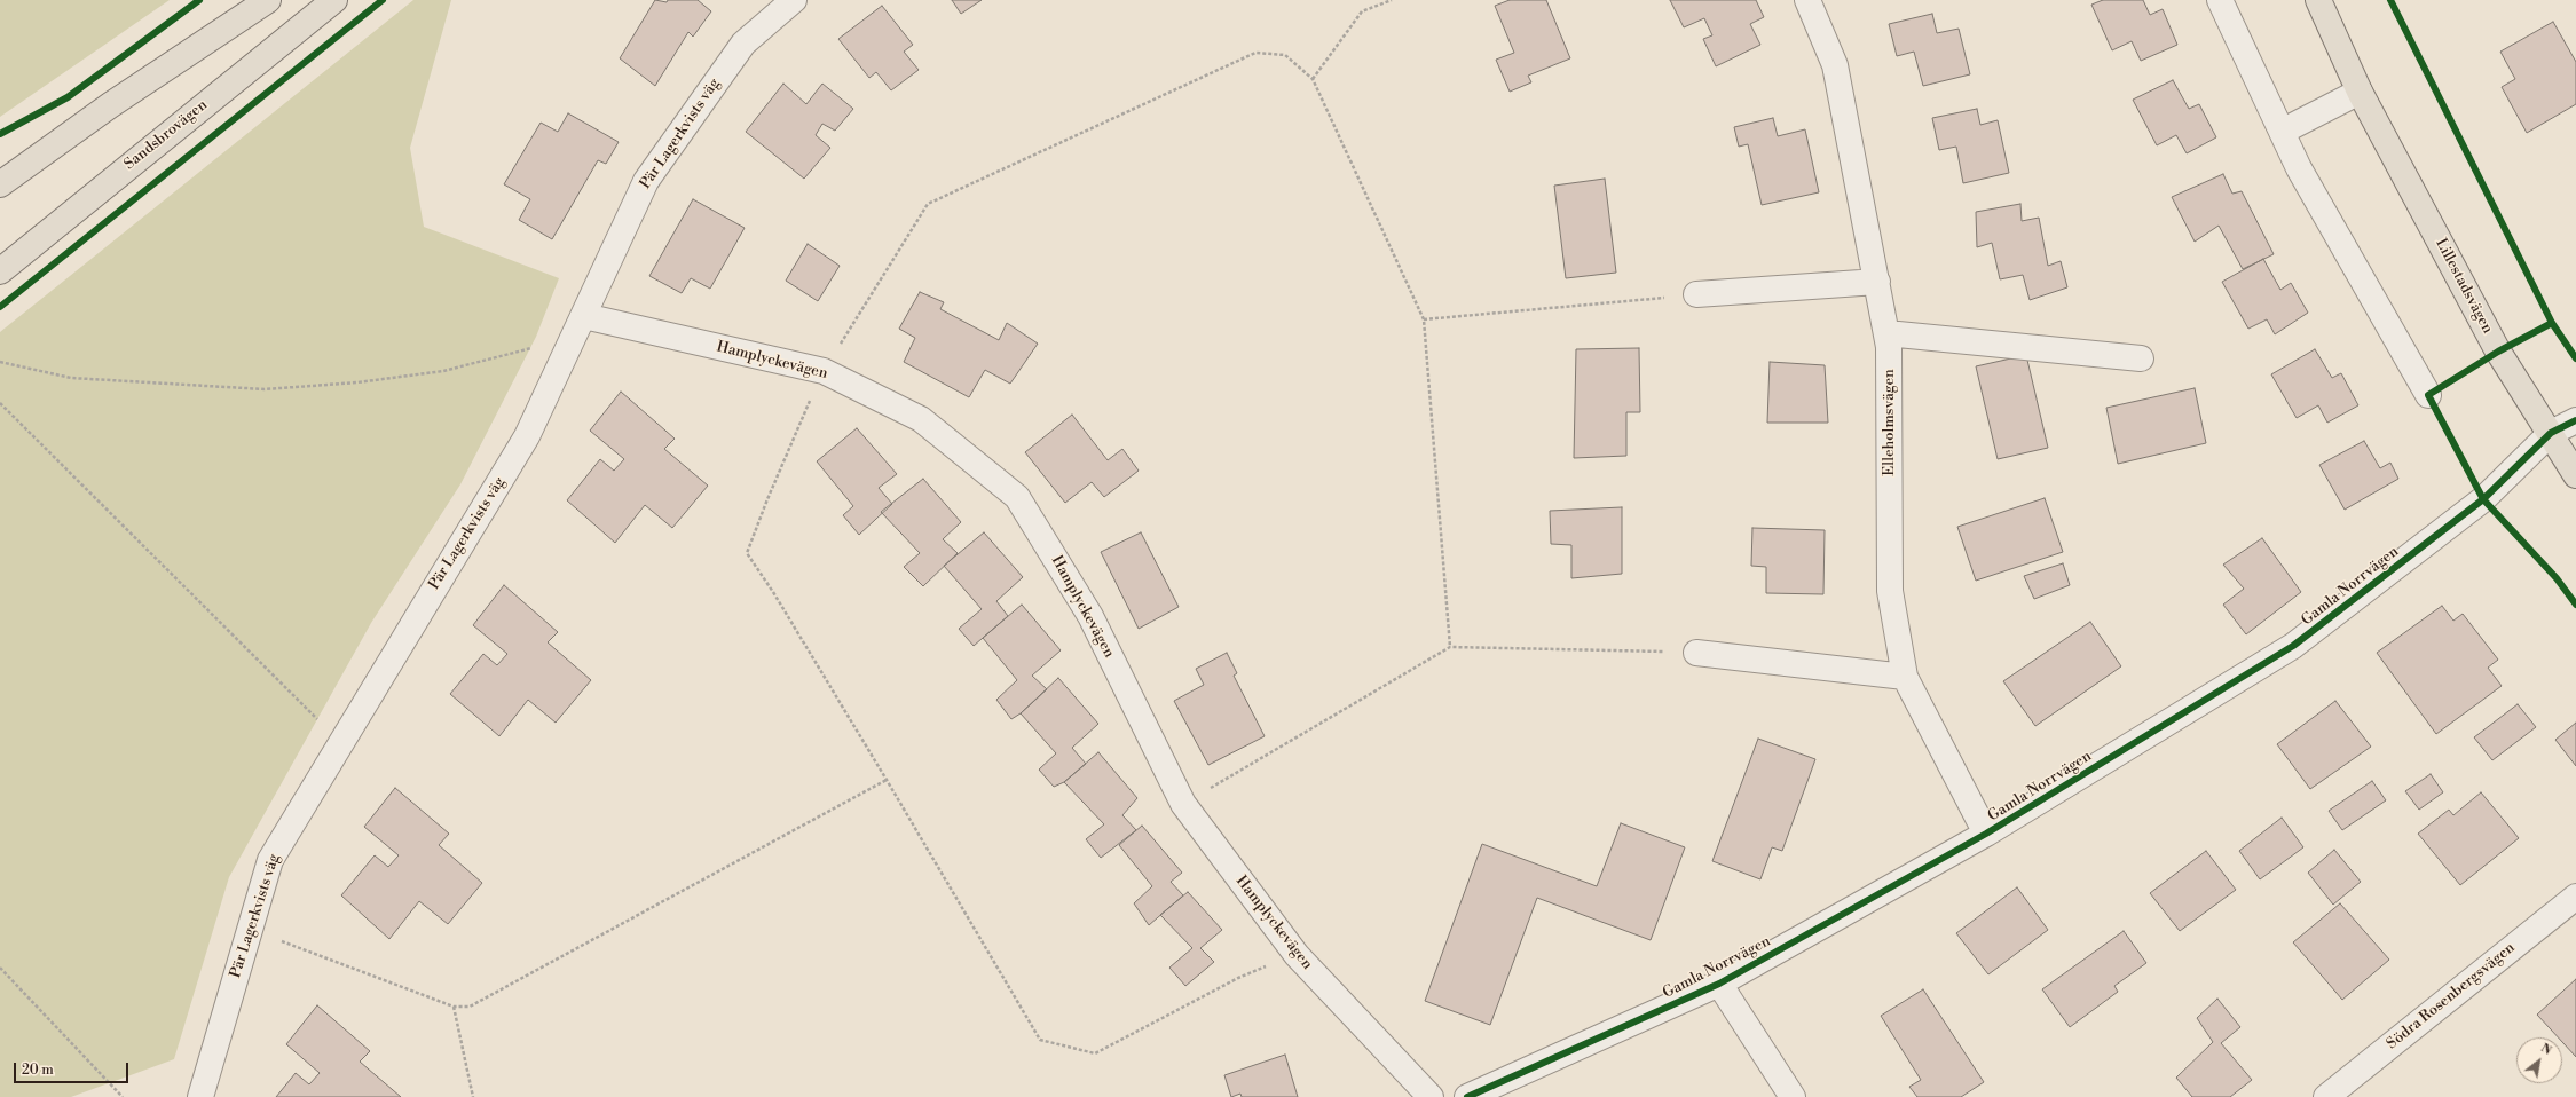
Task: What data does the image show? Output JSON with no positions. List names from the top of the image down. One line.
{"streets":{"main road":["Sandsbrovägen","Lillestadsvägen"],"street":["Pär Lagerkvists väg","Hamplyckevägen","Elleholmsvägen","Gamla Norrvägen","Södra Rosenbergsvägen"]},"crossings":[["Pär Lagerkvists väg","Hamplyckevägen"],["Lillestadsvägen","Gamla Norrvägen"],["Elleholmsvägen","Gamla Norrvägen"]],"scale_bar":"20 m","north":"top right"}
